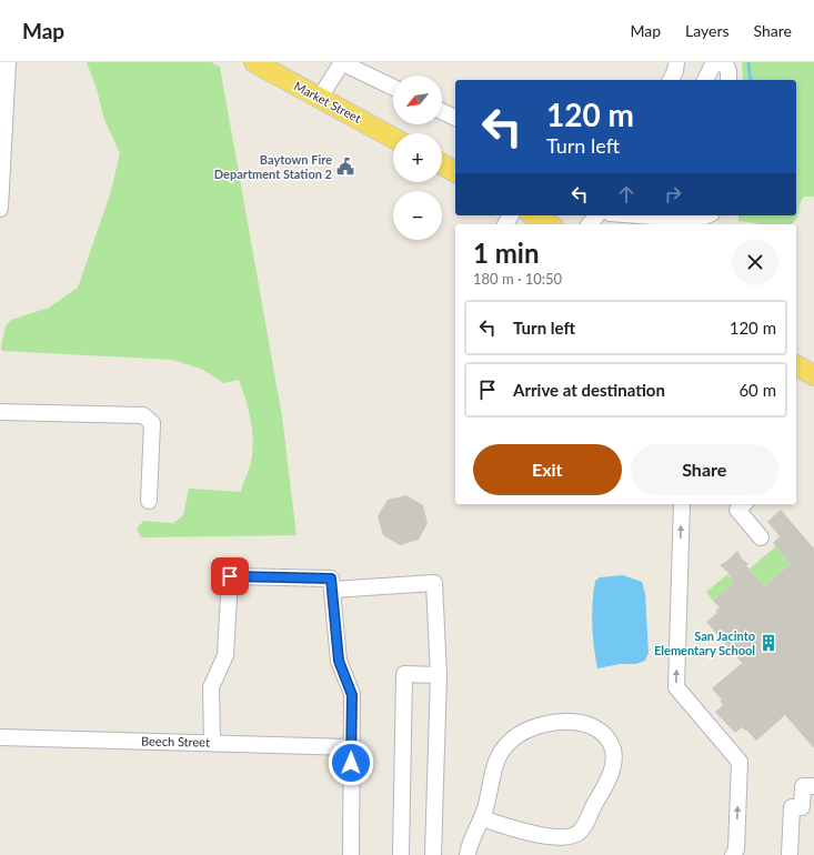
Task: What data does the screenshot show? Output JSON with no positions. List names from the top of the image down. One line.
{"streets":{"main road":["Market Street"],"street":["Beech Street"]},"places":{"public building":["Baytown Fire Department Station 2"],"building":["San Jacinto Elementary School"]},"north":"bottom left","page":{"header":"Map","nav":["Map","Layers","Share"],"map_buttons":["+","−"],"turn":["120 m","Turn left"],"heading":["1 min","180 m · 10:50"],"list":[{"name":"Turn left","value":"120 m"},{"name":"Arrive at destination","value":"60 m"}],"buttons":["Exit","Share"]}}
